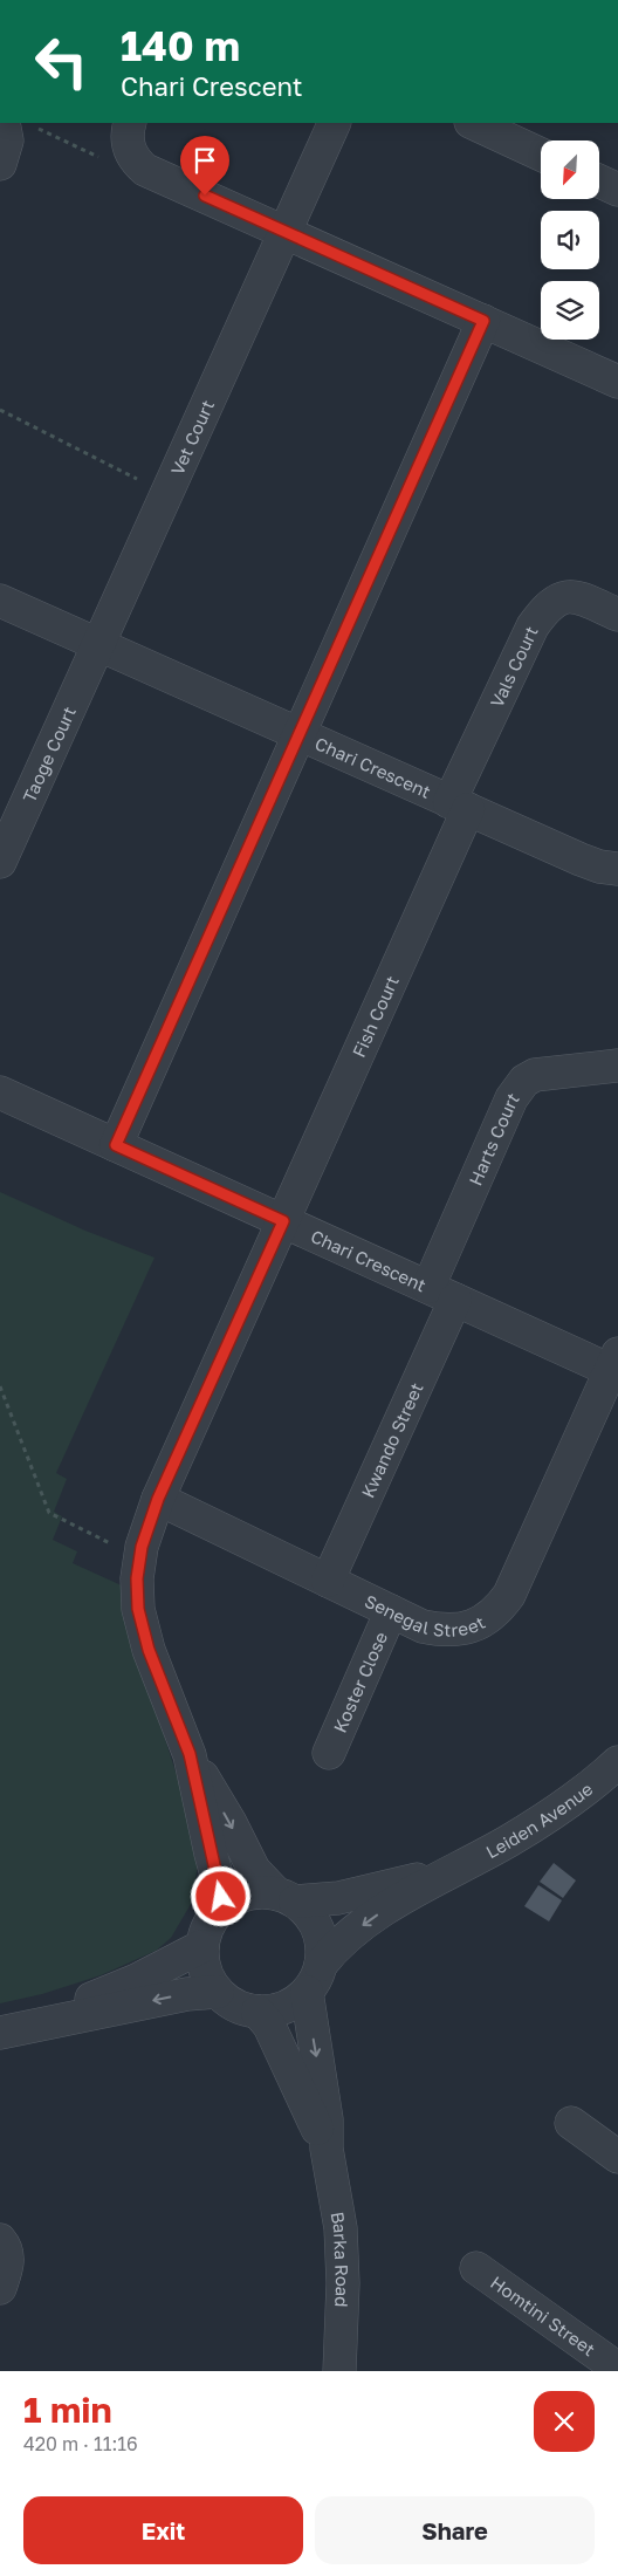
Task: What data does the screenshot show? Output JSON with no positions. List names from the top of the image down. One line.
{"streets":{"street":["Vet Court","Vals Court","Taoge Court","Chari Crescent","Fish Court","Harts Court","Kwando Street","Senegal Street","Koster Close","Leiden Avenue","Barka Road","Homtini Street"]},"crossings":[["Vet Court","Taoge Court"],["Vet Court","Chari Crescent"],["Vals Court","Chari Crescent"],["Vals Court","Fish Court"],["Taoge Court","Chari Crescent"],["Chari Crescent","Fish Court"],["Chari Crescent","Harts Court"],["Chari Crescent","Kwando Street"],["Chari Crescent","Senegal Street"],["Fish Court","Senegal Street"],["Harts Court","Kwando Street"],["Kwando Street","Senegal Street"],["Senegal Street","Koster Close"],["Leiden Avenue","Barka Road"]],"north":"bottom left","page":{"turn":["140 m","Chari Crescent"],"heading":["1 min","420 m · 11:16"],"buttons":["Exit","Share"]}}
